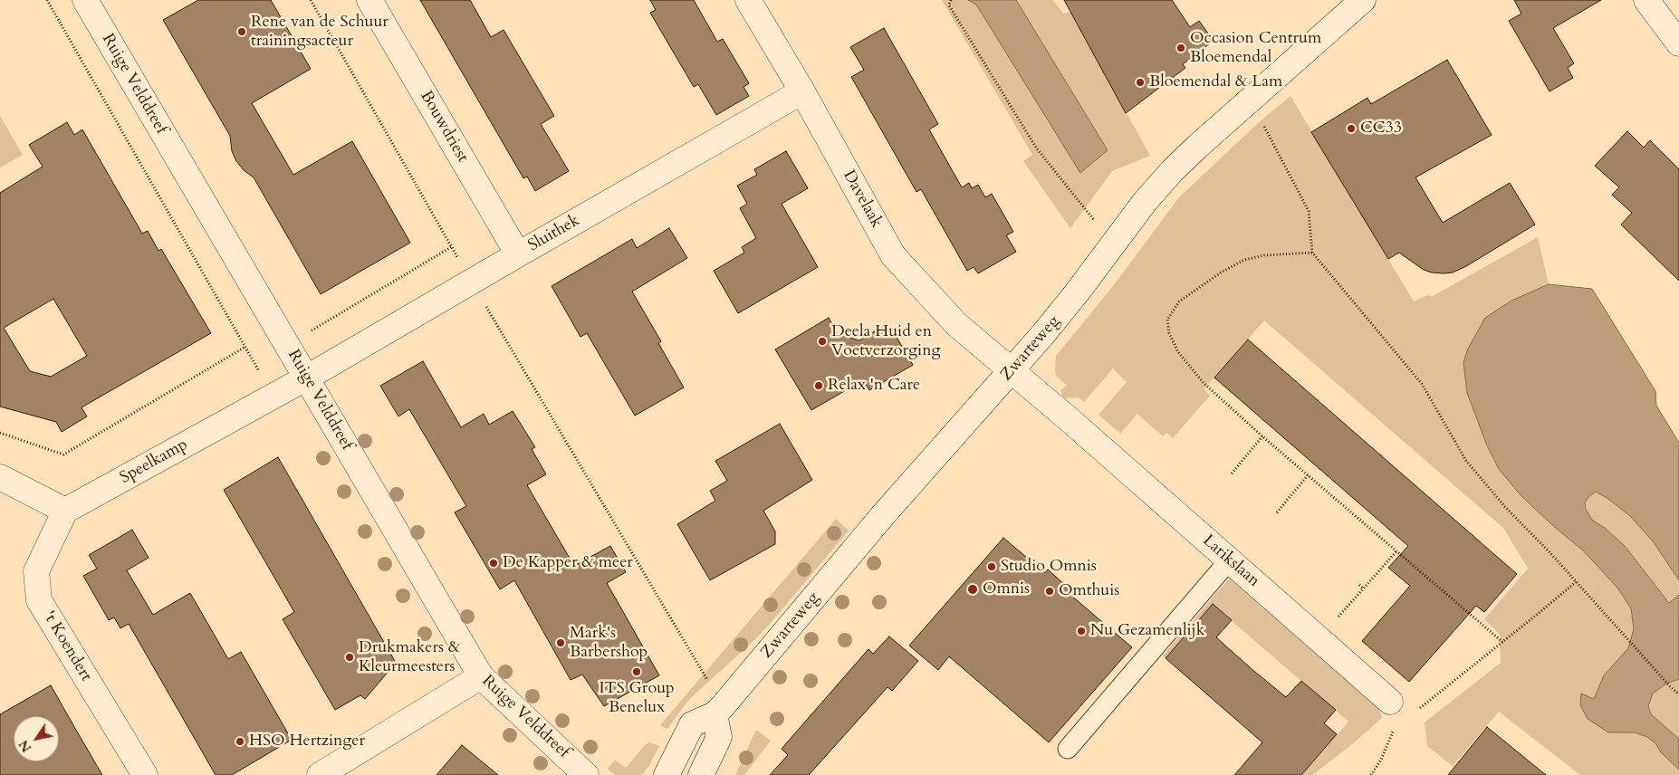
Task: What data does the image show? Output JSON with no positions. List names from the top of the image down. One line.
{"streets":{"street":["Ruige Velddreef","Bouwdriest","Davelaak","Sluithek","Zwarteweg","Speelkamp","Larikslaan","'t Koendert"]},"crossings":[["Ruige Velddreef","Sluithek"],["Ruige Velddreef","Speelkamp"],["Bouwdriest","Sluithek"],["Davelaak","Sluithek"],["Davelaak","Zwarteweg"],["Davelaak","Larikslaan"],["Sluithek","Speelkamp"],["Zwarteweg","Larikslaan"],["Speelkamp","'t Koendert"]],"places":["Rene van de Schuur trainingsacteur","Occasion Centrum Bloemendal","Bloemendal & Lam","CC33","Deela Huid en Voetverzorging","Relax 'n Care","De Kapper & meer","Studio Omnis","Omnis","Omthuis","Nu Gezamenlijk","Mark's Barbershop","Drukmakers & Kleurmeesters","ITS Group Benelux","HSO Hertzinger"],"north":"bottom left"}
